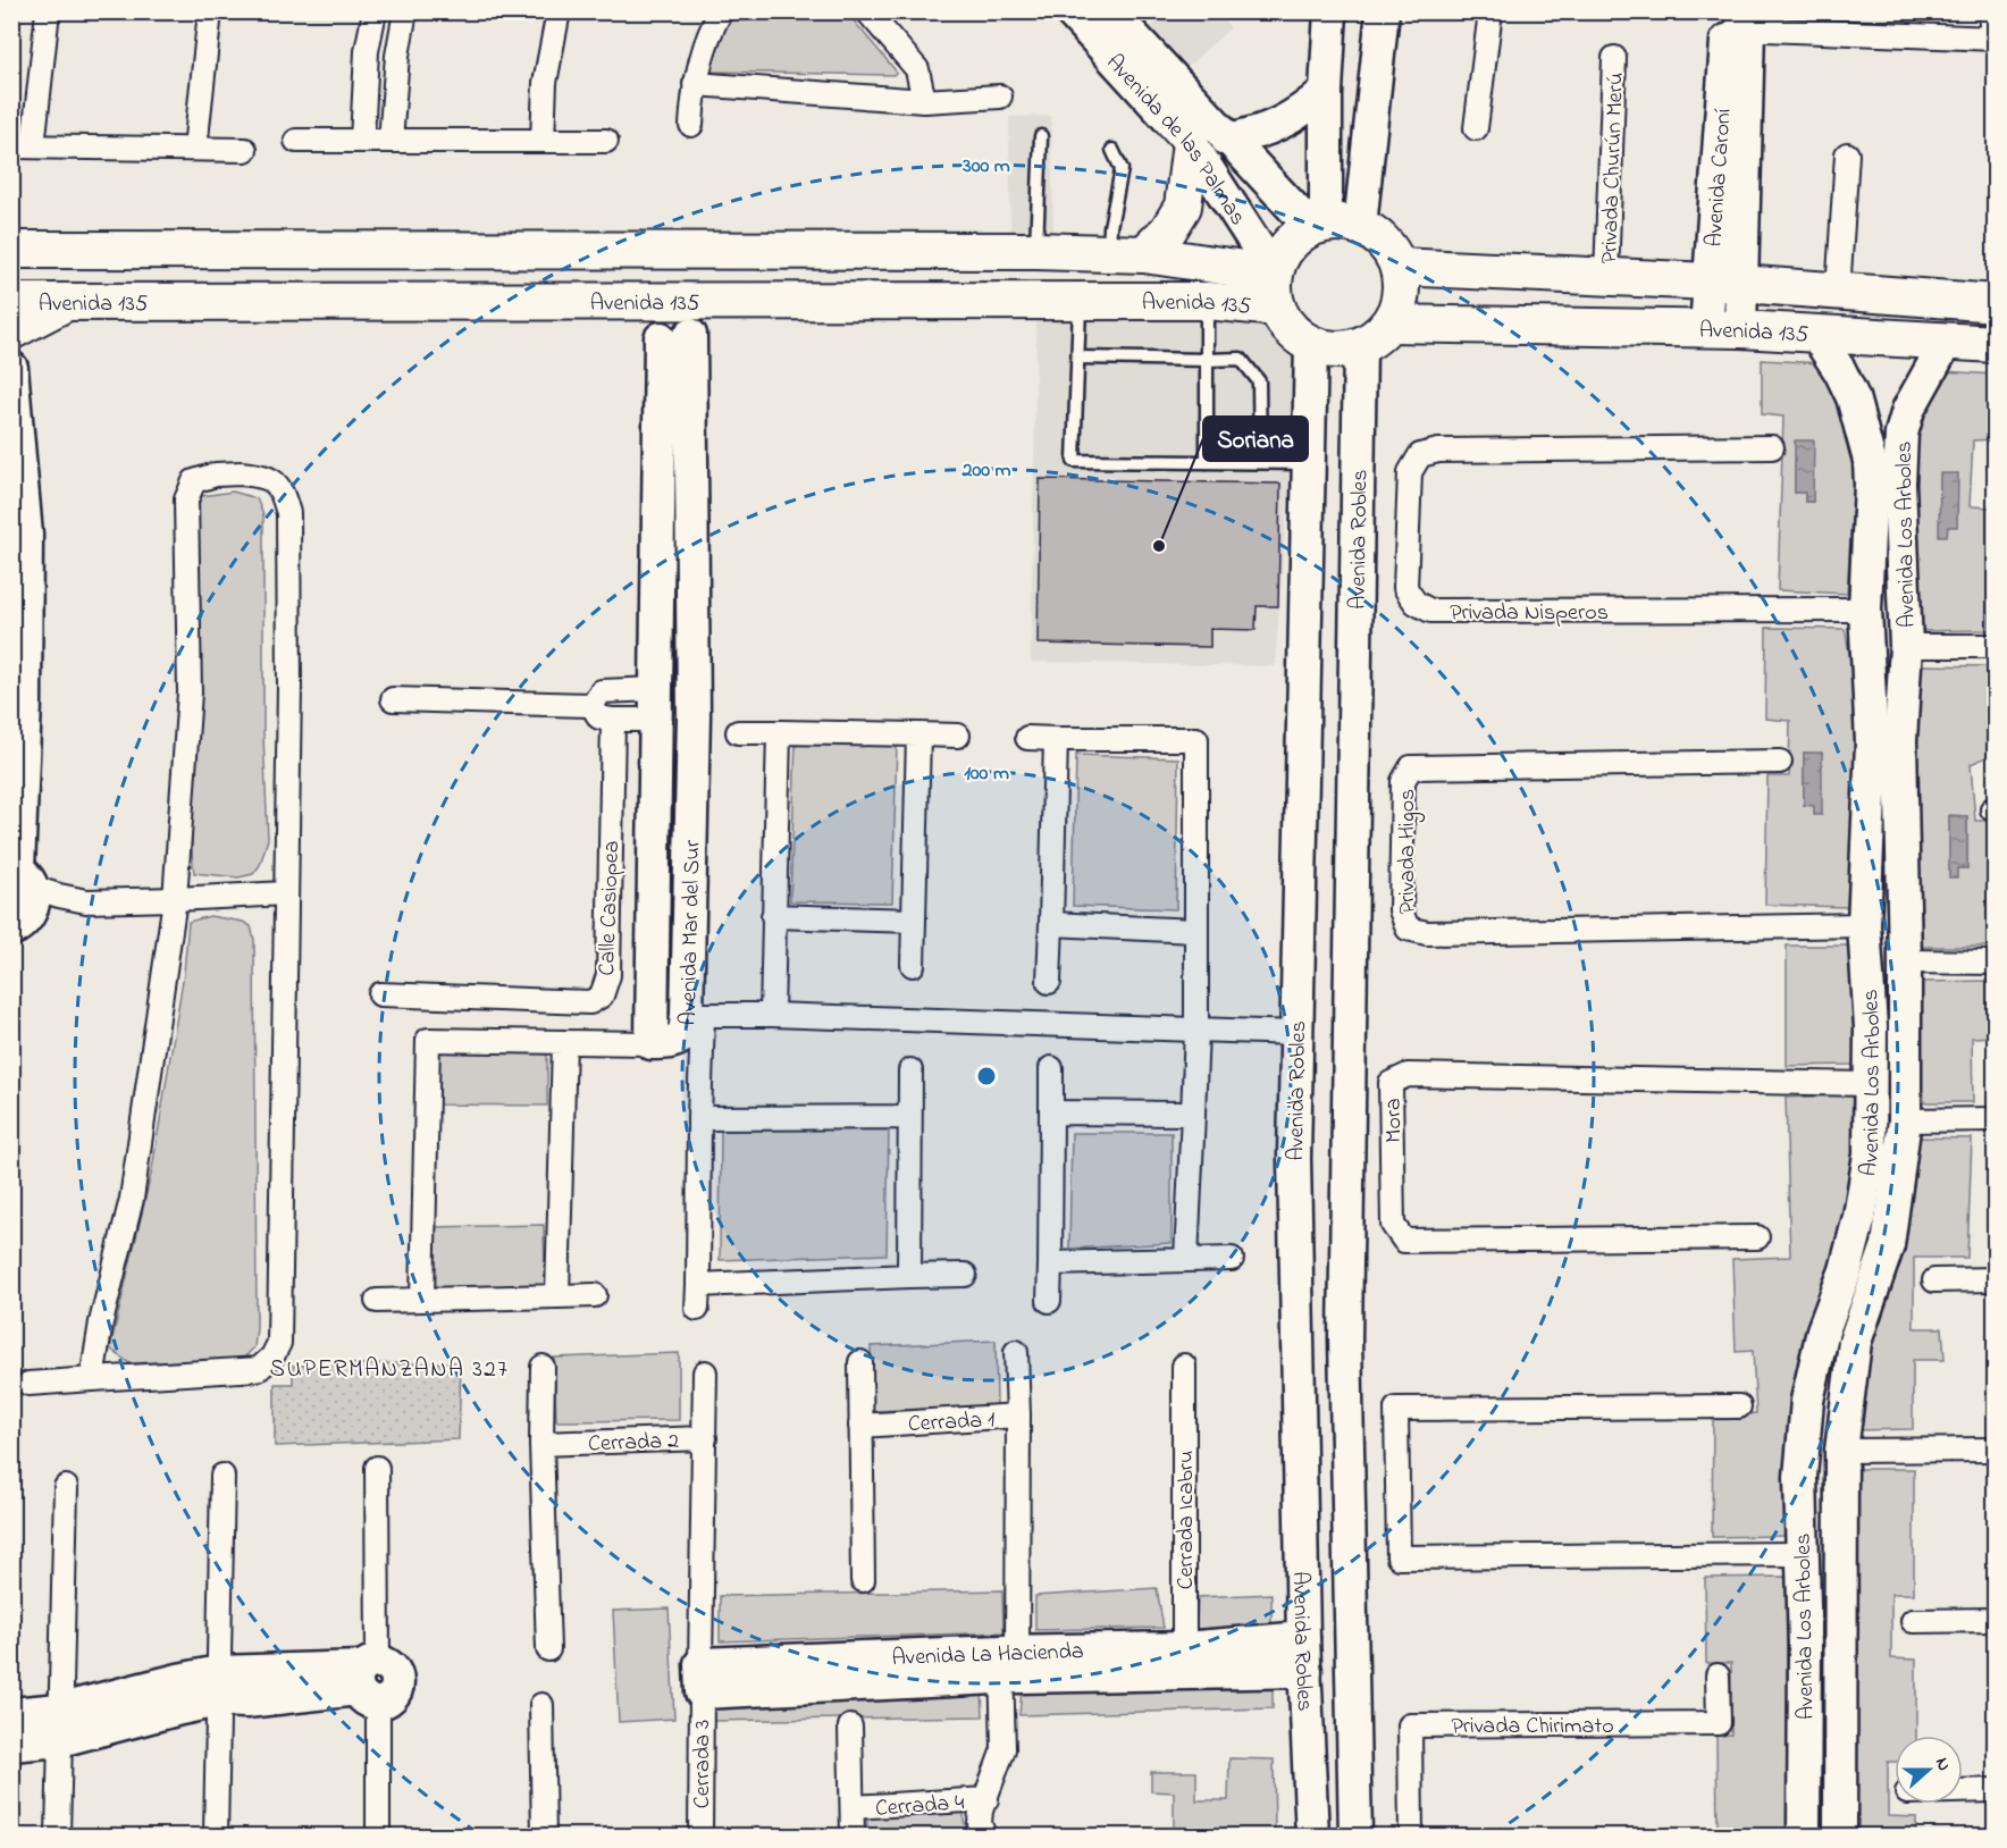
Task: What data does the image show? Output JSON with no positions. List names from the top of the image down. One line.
{"streets":{"main road":["Avenida 135"],"street":["Avenida de las Palmas","Privada Churún Merú","Avenida Caroní","Avenida Los Arboles","Avenida Robles","Privada Nisperos","Privada Higos","Calle Casiopea","Avenida Mar del Sur","Mora","Cerrada 1","Cerrada 2","Cerrada Icabru","Avenida La Hacienda","Privada Chirimato","Cerrada 3","Cerrada 4"]},"crossings":[["Avenida de las Palmas","Avenida 135"],["Avenida de las Palmas","Avenida Robles"],["Privada Churún Merú","Avenida 135"],["Avenida Caroní","Avenida 135"],["Avenida 135","Avenida Los Arboles"],["Avenida 135","Avenida Robles"],["Avenida 135","Avenida Mar del Sur"],["Avenida Los Arboles","Privada Nisperos"],["Avenida Los Arboles","Privada Higos"],["Avenida Los Arboles","Mora"],["Avenida Robles","Avenida La Hacienda"],["Cerrada 1","Avenida La Hacienda"],["Cerrada 1","Cerrada 4"],["Cerrada 2","Avenida La Hacienda"],["Cerrada 2","Cerrada 3"],["Cerrada Icabru","Avenida La Hacienda"],["Avenida La Hacienda","Cerrada 3"],["Avenida La Hacienda","Cerrada 4"]],"districts":["SUPERMANZANA 327"],"places":["Soriana"],"north":"right","rings":["300 m","200 m","100 m"]}
